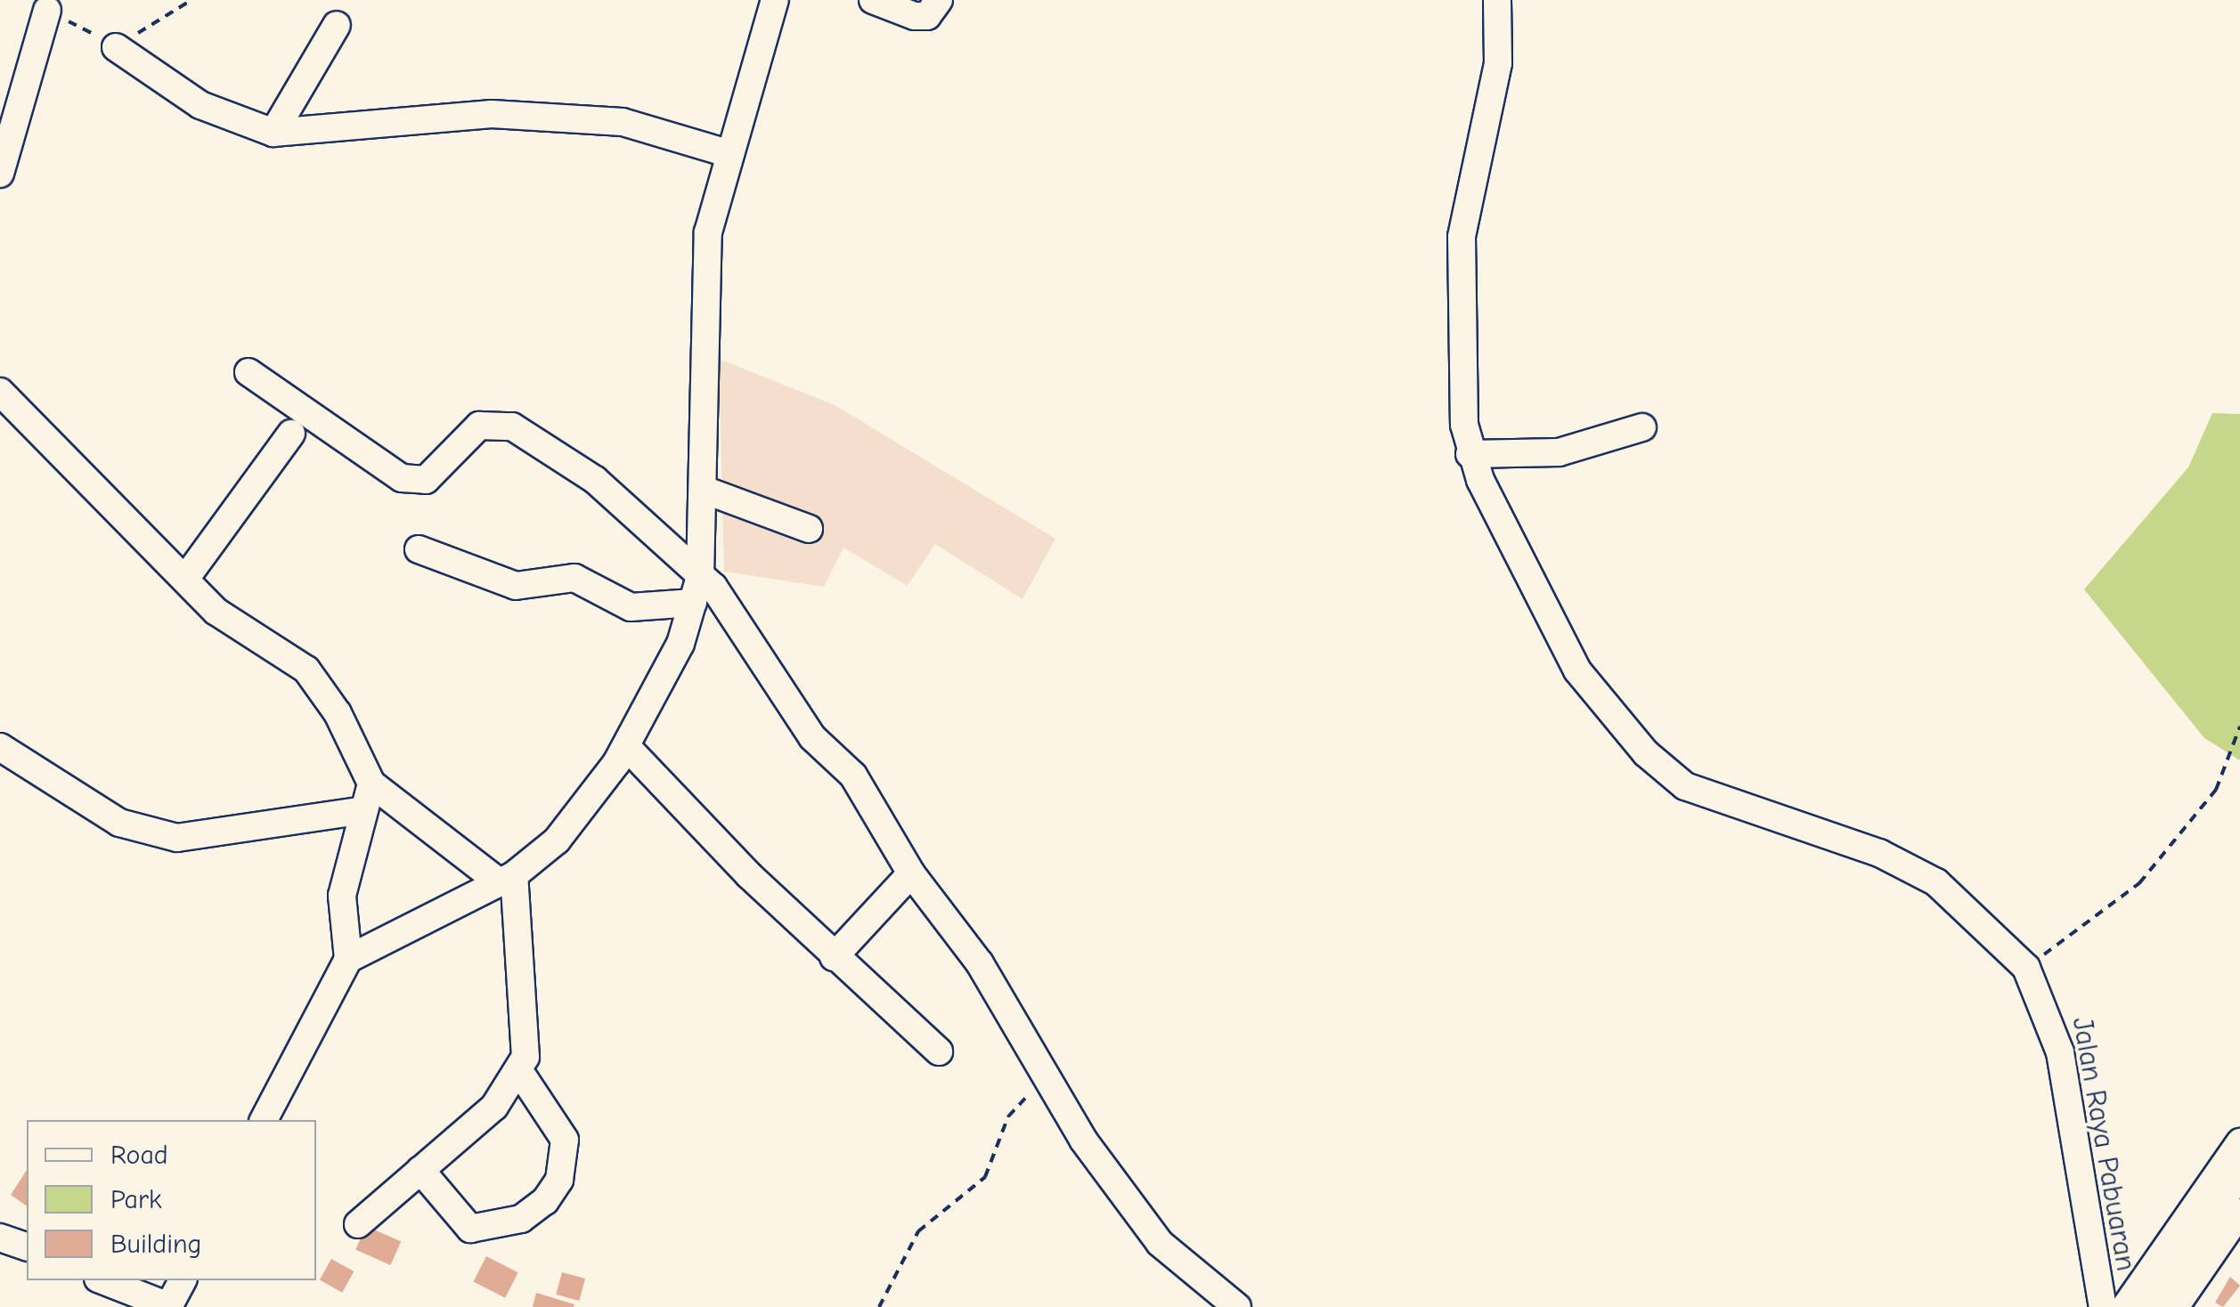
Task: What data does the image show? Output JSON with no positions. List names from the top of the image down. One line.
{"streets":{"street":["Jalan Raya Pabuaran"]},"legend":["Road","Park","Building"]}
